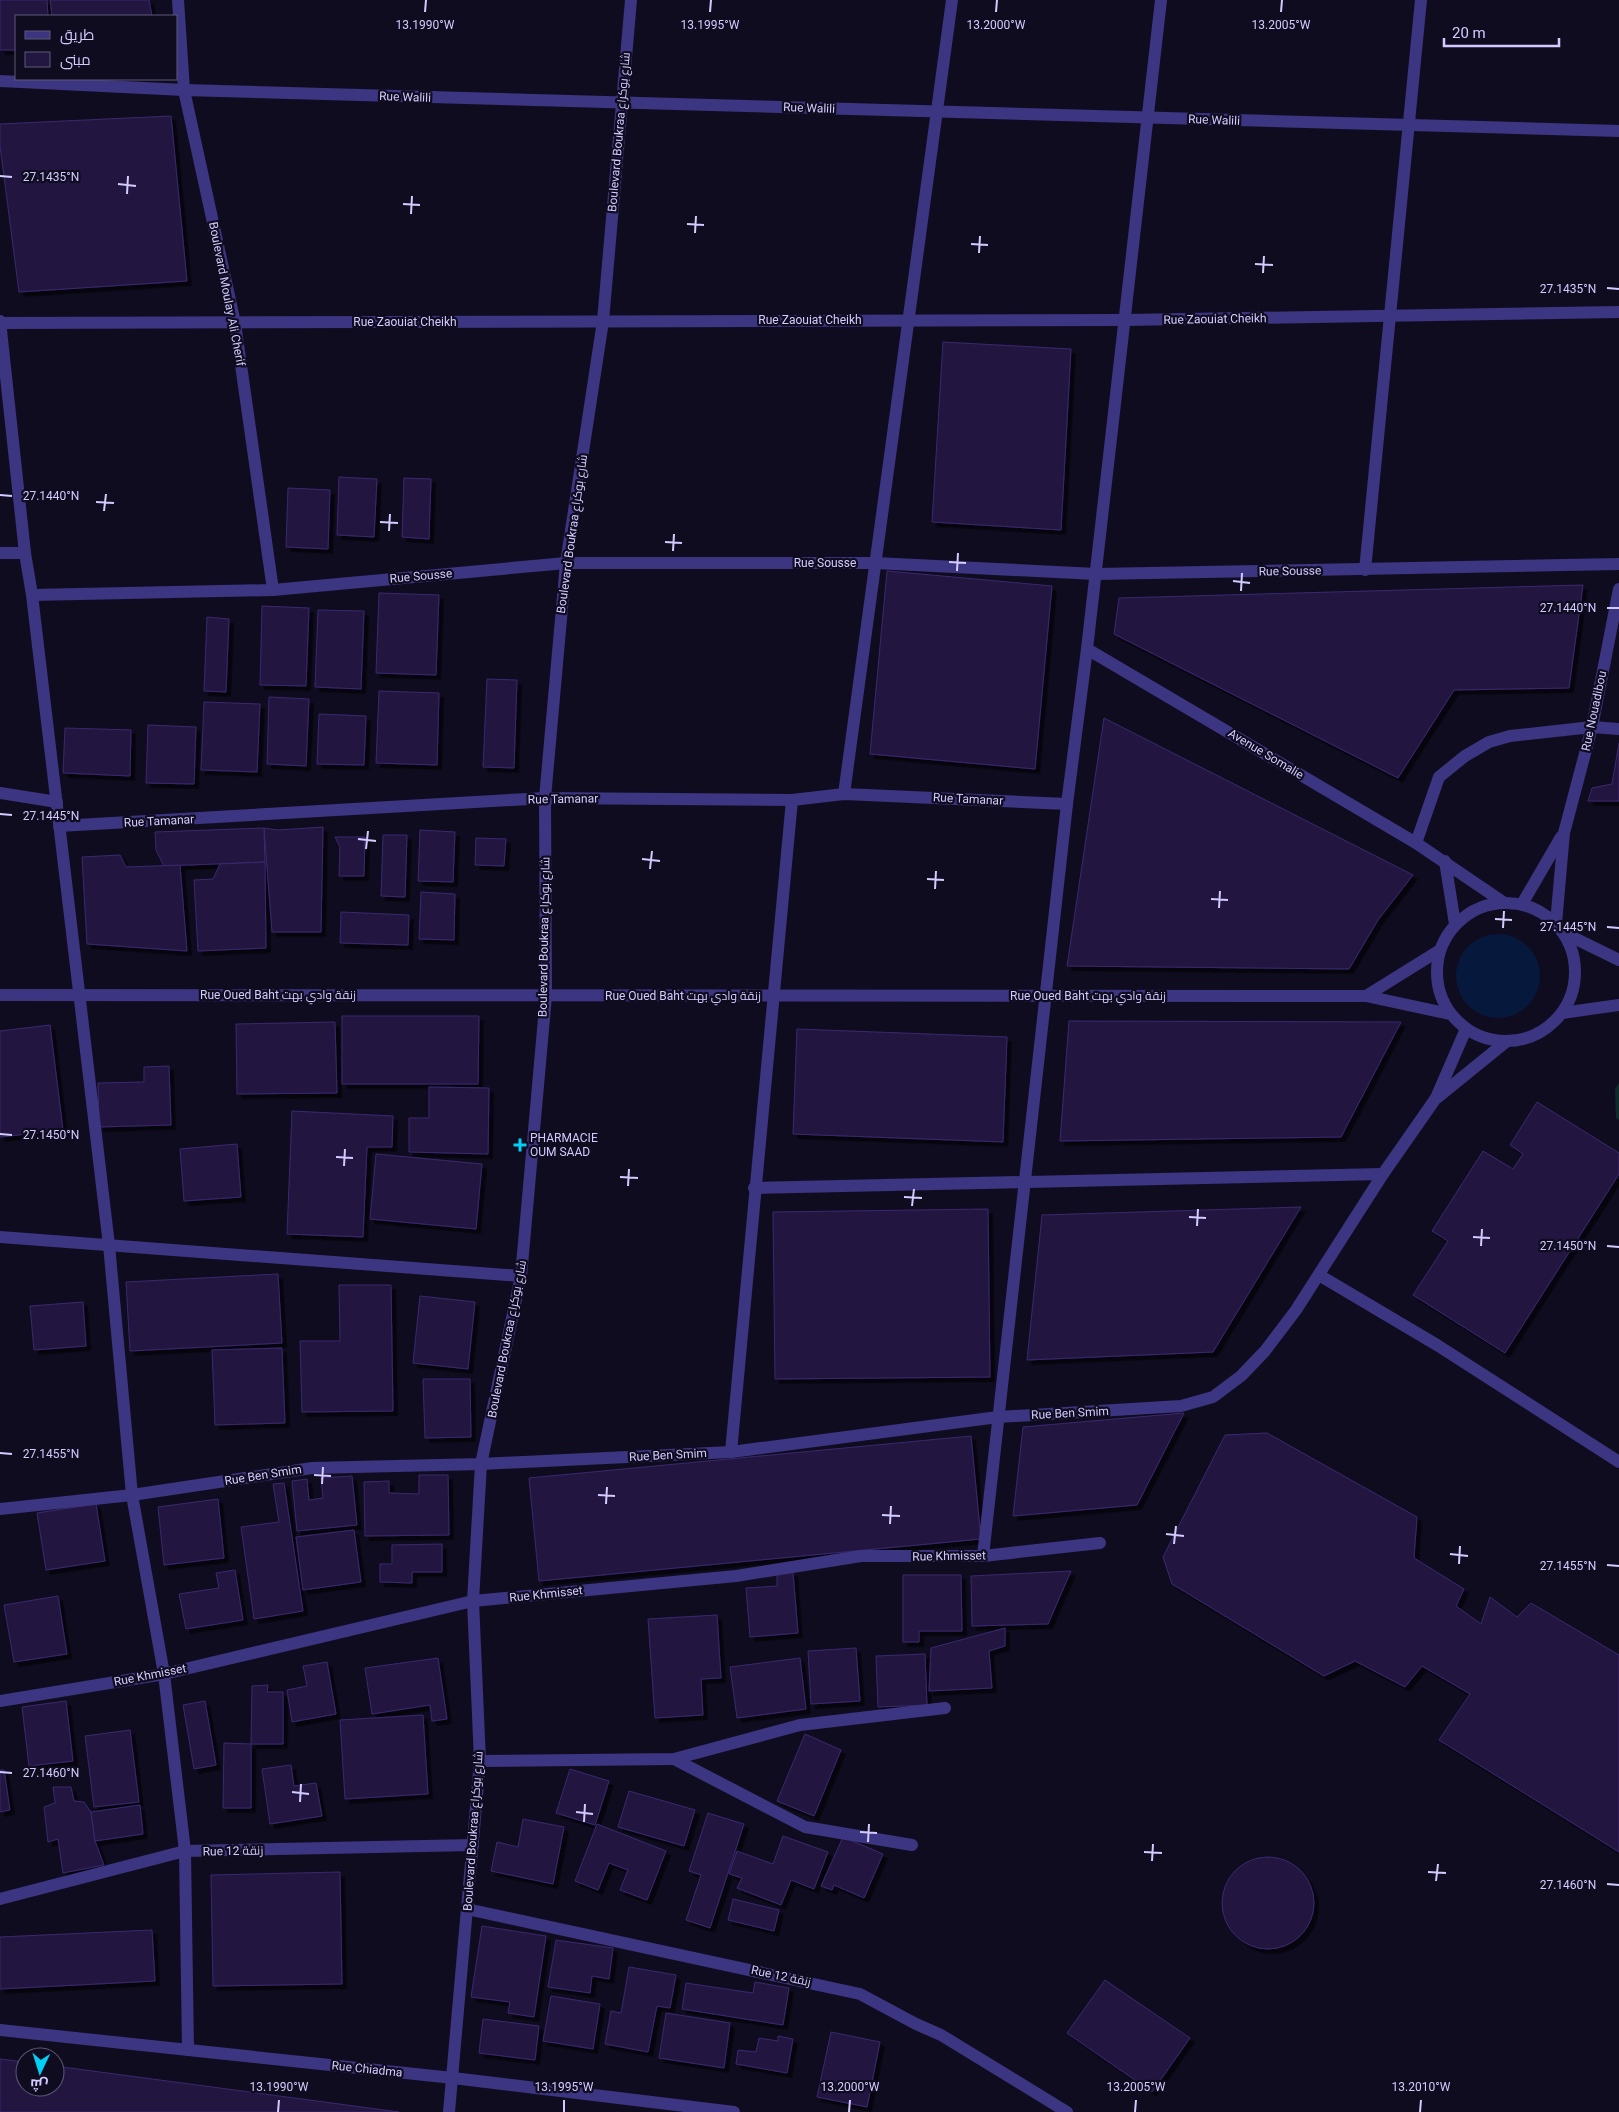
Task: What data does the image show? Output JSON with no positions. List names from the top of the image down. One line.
{"streets":{"street":["Rue Walili","Boulevard Boukraa شارع بوكراع","Boulevard Moulay Ali Cherif","Rue Zaouiat Cheikh","Rue Sousse","Rue Nouadibou","Avenue Somalie","Rue Tamanar","Rue Oued Baht زنقة وادي بهت","Rue Ben Smim","Rue Khmisset","Rue 12 زنقة","Rue Chiadma"]},"crossings":[["Rue Walili","Boulevard Boukraa شارع بوكراع"],["Rue Walili","Boulevard Moulay Ali Cherif"],["Boulevard Boukraa شارع بوكراع","Rue Zaouiat Cheikh"],["Boulevard Boukraa شارع بوكراع","Rue Sousse"],["Boulevard Boukraa شارع بوكراع","Rue Tamanar"],["Boulevard Boukraa شارع بوكراع","Rue Oued Baht زنقة وادي بهت"],["Boulevard Boukraa شارع بوكراع","Rue Ben Smim"],["Boulevard Boukraa شارع بوكراع","Rue Khmisset"],["Boulevard Boukraa شارع بوكراع","Rue 12 زنقة"],["Boulevard Boukraa شارع بوكراع","Rue Chiadma"],["Boulevard Moulay Ali Cherif","Rue Zaouiat Cheikh"],["Boulevard Moulay Ali Cherif","Rue Sousse"],["Avenue Somalie","Rue Oued Baht زنقة وادي بهت"]],"places":{"health":["PHARMACIE OUM SAAD"]},"legend":["طريق","مبنى"],"scale_bar":"20 m","north":"bottom","coordinates":["13.1990°W","13.1995°W","13.2000°W","13.2005°W","27.1435°N","27.1440°N","27.1445°N","27.1450°N","27.1455°N","27.1460°N","13.2010°W"]}
